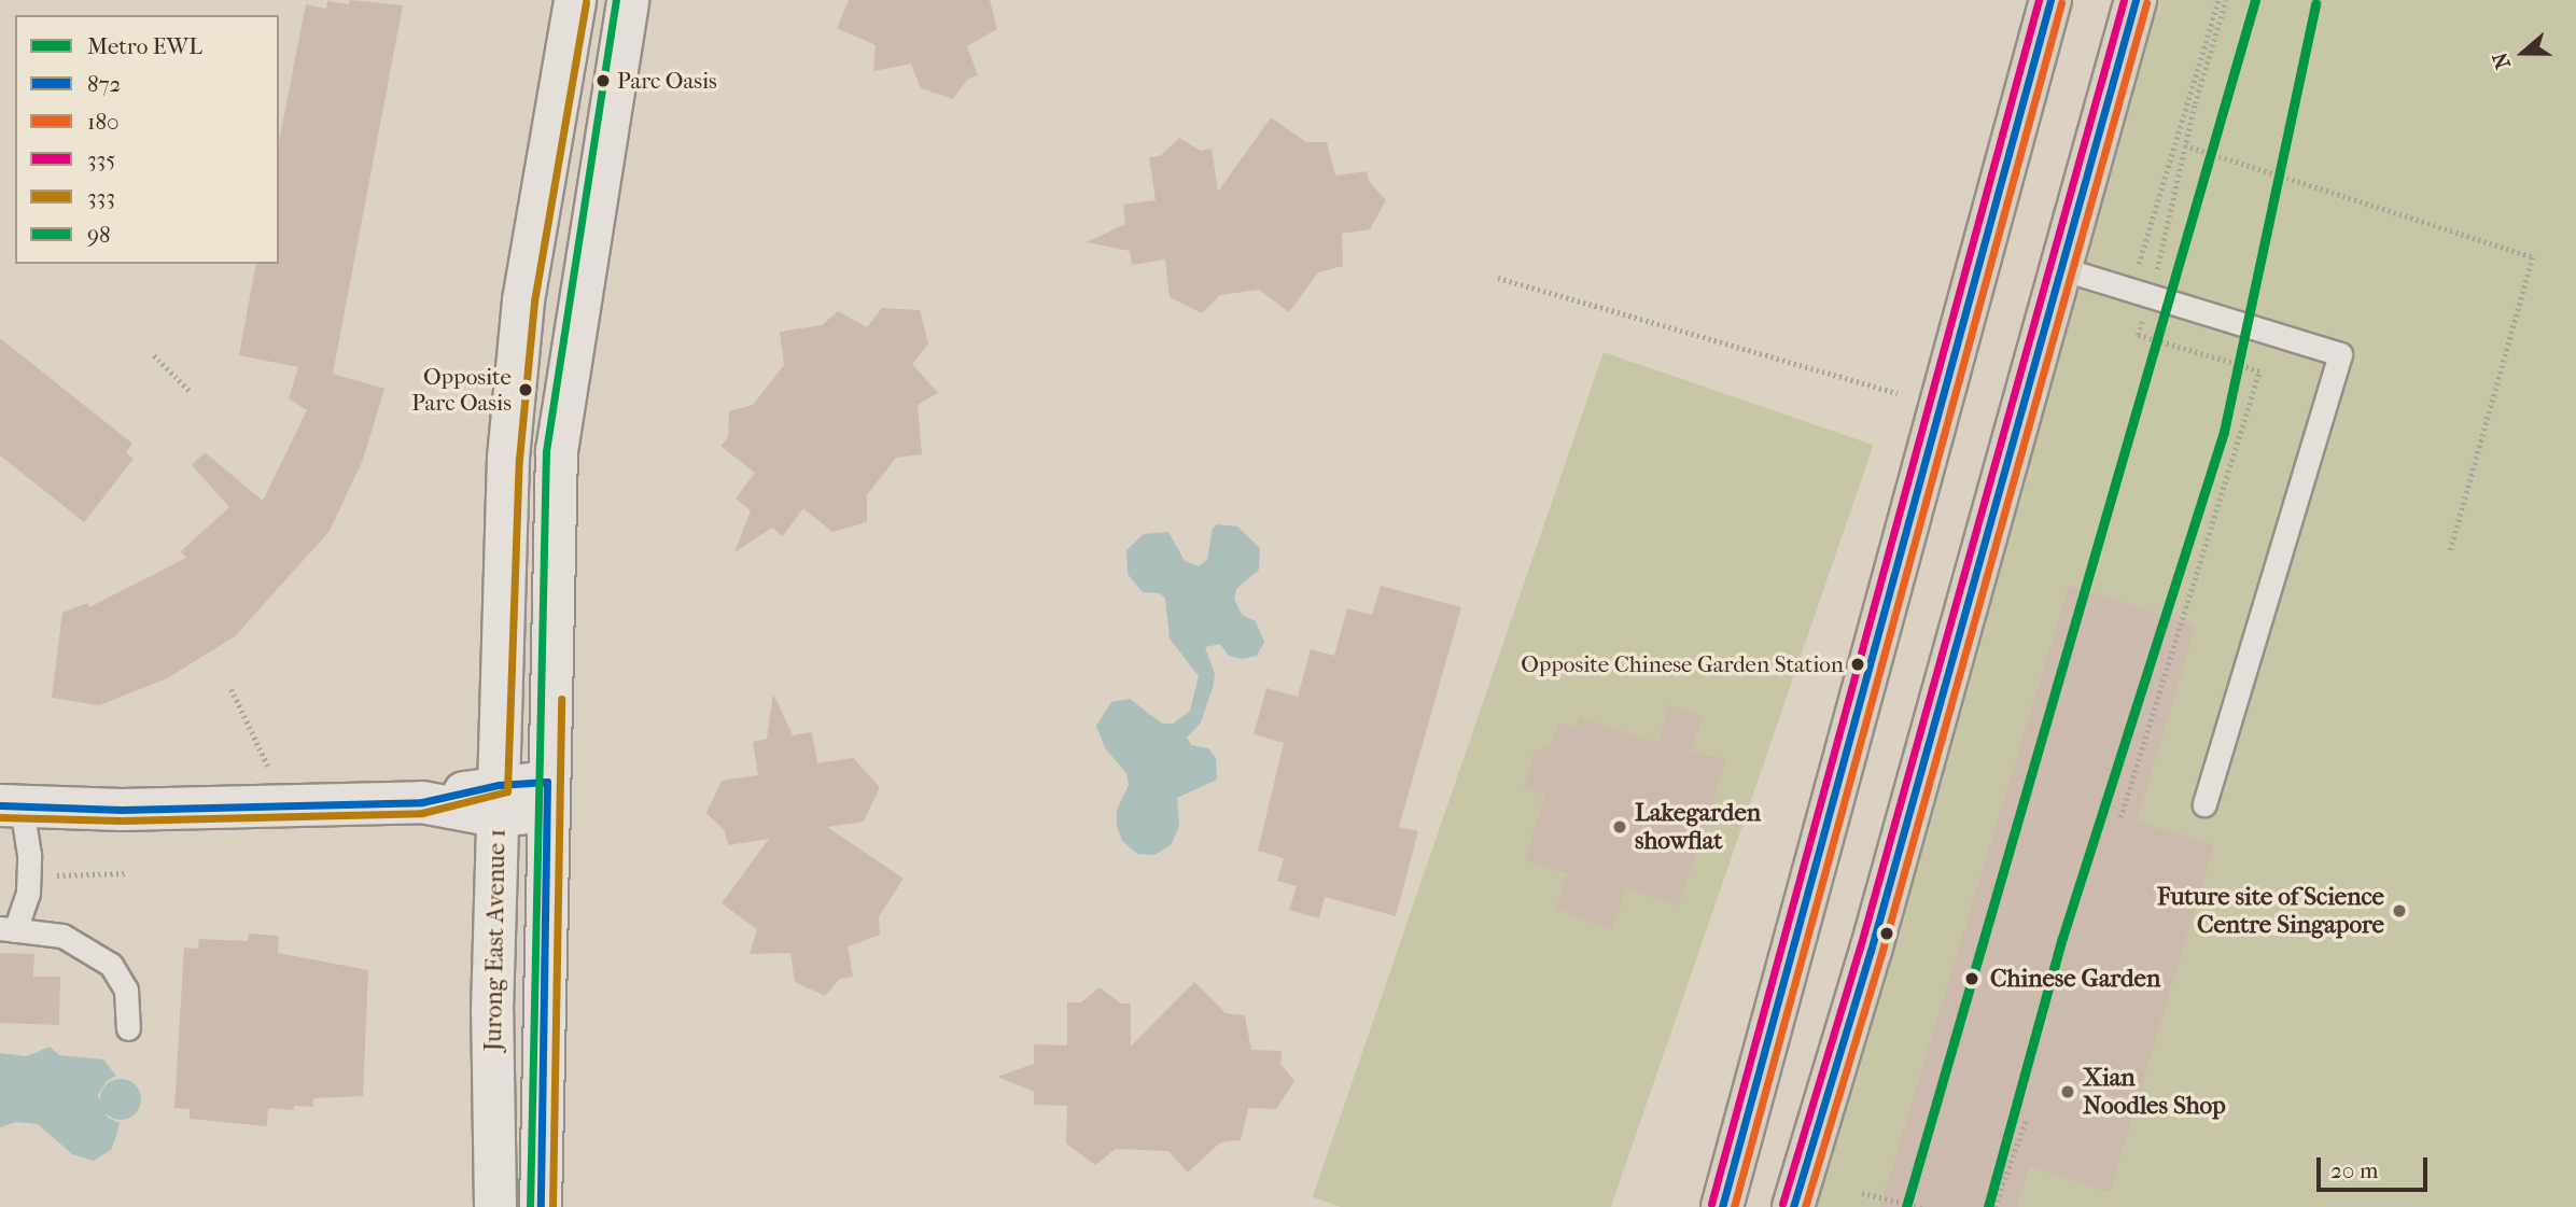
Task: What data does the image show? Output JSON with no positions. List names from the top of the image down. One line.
{"streets":{"street":["Jurong East Avenue 1"]},"places":["Parc Oasis","Opposite Parc Oasis","Opposite Chinese Garden Station","Lakegarden showflat","Future site of Science Centre Singapore","Chinese Garden","Xian Noodles Shop"],"lines":["metro line EWL","transit line 872","transit line 335","transit line 98","transit line 333","transit line 180"],"legend":["Metro EWL","872","180","335","333","98"],"scale_bar":"20 m","north":"left"}
